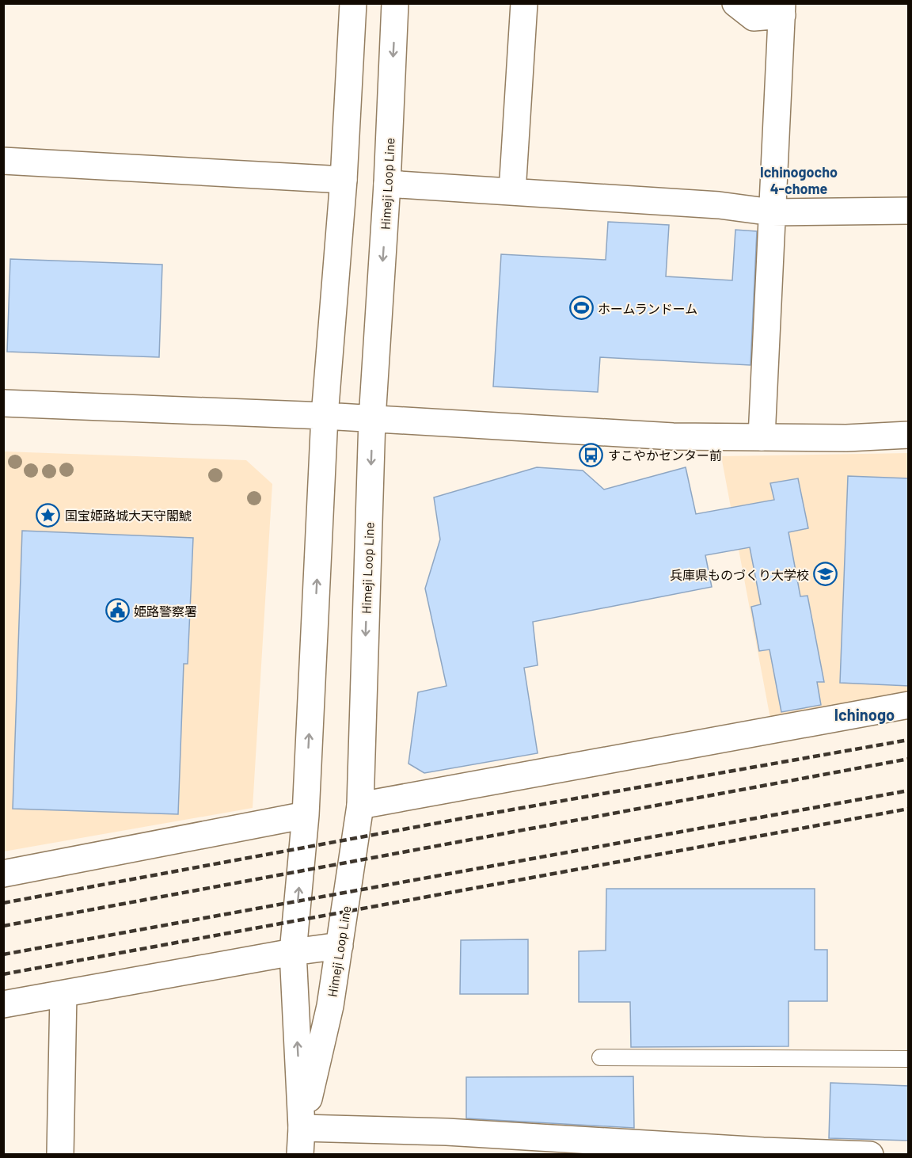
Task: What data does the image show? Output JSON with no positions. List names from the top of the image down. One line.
{"streets":{"street":["Himeji Loop Line"]},"districts":["Ichinogocho 4-chome","Ichinogo"],"places":{"sports":["ホームランドーム"],"bus stop":["すこやかセンター前"],"place":["国宝姫路城大天守閣鯱"],"school or university":["兵庫県ものづくり大学校"],"public building":["姫路警察署"]}}
